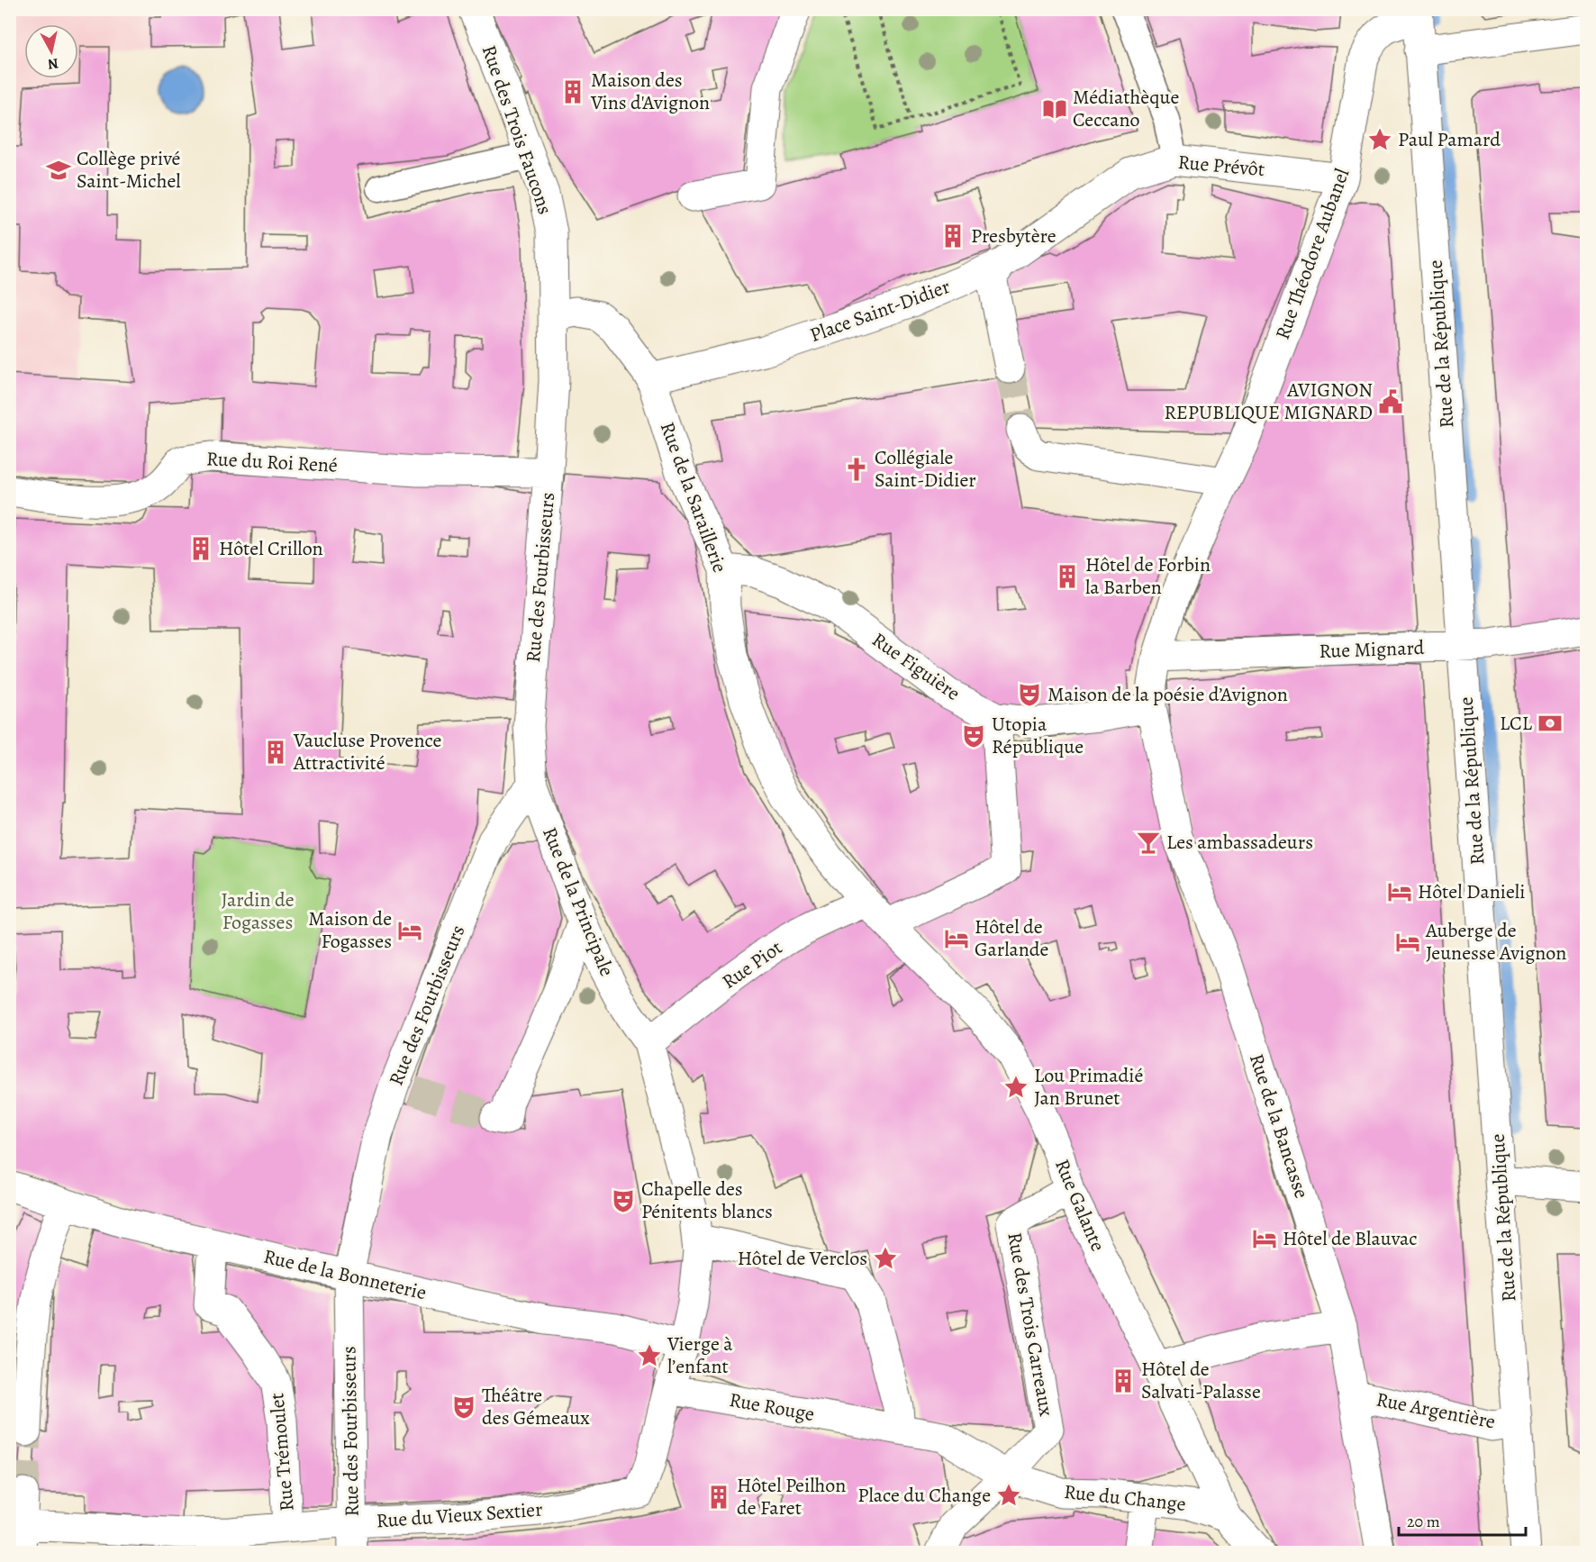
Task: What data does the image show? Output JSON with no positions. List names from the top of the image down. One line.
{"streets":{"street":["Rue des Trois Faucons","Rue Prévôt","Rue Théodore Aubanel","Place Saint-Didier","Rue de la République","Rue du Roi René","Rue de la Saraillerie","Rue des Fourbisseurs","Rue Mignard","Rue Figuière","Rue de la Principale","Rue Piot","Rue de la Bancasse","Rue Galante","Rue de la Bonneterie","Rue des Trois Carreaux","Rue Rouge","Rue Argentière","Rue Trémoulet","Rue du Change","Rue du Vieux Sextier"]},"crossings":[["Rue des Trois Faucons","Rue de la Saraillerie"],["Rue Prévôt","Rue Théodore Aubanel"],["Rue Prévôt","Place Saint-Didier"],["Rue Théodore Aubanel","Rue de la République"],["Rue Théodore Aubanel","Rue Mignard"],["Rue Théodore Aubanel","Rue Figuière"],["Rue Théodore Aubanel","Rue de la Bancasse"],["Place Saint-Didier","Rue de la Saraillerie"],["Rue de la République","Rue Mignard"],["Rue de la République","Rue Argentière"],["Rue du Roi René","Rue des Fourbisseurs"],["Rue de la Saraillerie","Rue Figuière"],["Rue de la Saraillerie","Rue Piot"],["Rue de la Saraillerie","Rue Galante"],["Rue des Fourbisseurs","Rue de la Principale"],["Rue des Fourbisseurs","Rue de la Bonneterie"],["Rue des Fourbisseurs","Rue du Vieux Sextier"],["Rue Figuière","Rue de la Bancasse"],["Rue de la Principale","Rue Piot"],["Rue de la Bancasse","Rue Argentière"],["Rue Galante","Rue des Trois Carreaux"],["Rue Galante","Rue du Change"],["Rue de la Bonneterie","Rue Trémoulet"],["Rue des Trois Carreaux","Rue Rouge"],["Rue des Trois Carreaux","Rue du Change"],["Rue Rouge","Rue du Change"],["Rue Rouge","Rue du Vieux Sextier"],["Rue Trémoulet","Rue du Vieux Sextier"]],"parks":["Jardin de Fogasses"],"places":{"building":["Maison des Vins d'Avignon","Presbytère","Hôtel Crillon","Hôtel de Forbin la Barben","Vaucluse Provence Attractivité","Hôtel de Salvati-Palasse","Hôtel Peilhon de Faret"],"library":["Médiathèque Ceccano"],"place":["Paul Pamard","Lou Primadié Jan Brunet","Hôtel de Verclos","Vierge à l’enfant","Place du Change"],"school or university":["Collège privé Saint-Michel"],"public building":["AVIGNON REPUBLIQUE MIGNARD"],"church":["Collégiale Saint-Didier"],"theatre":["Maison de la poésie d’Avignon","Utopia République","Chapelle des Pénitents blancs","Théâtre des Gémeaux"],"bank":["LCL"],"bar":["Les ambassadeurs"],"hotel":["Hôtel Danieli","Maison de Fogasses","Hôtel de Garlande","Auberge de Jeunesse Avignon","Hôtel de Blauvac"]},"scale_bar":"20 m","north":"bottom"}
